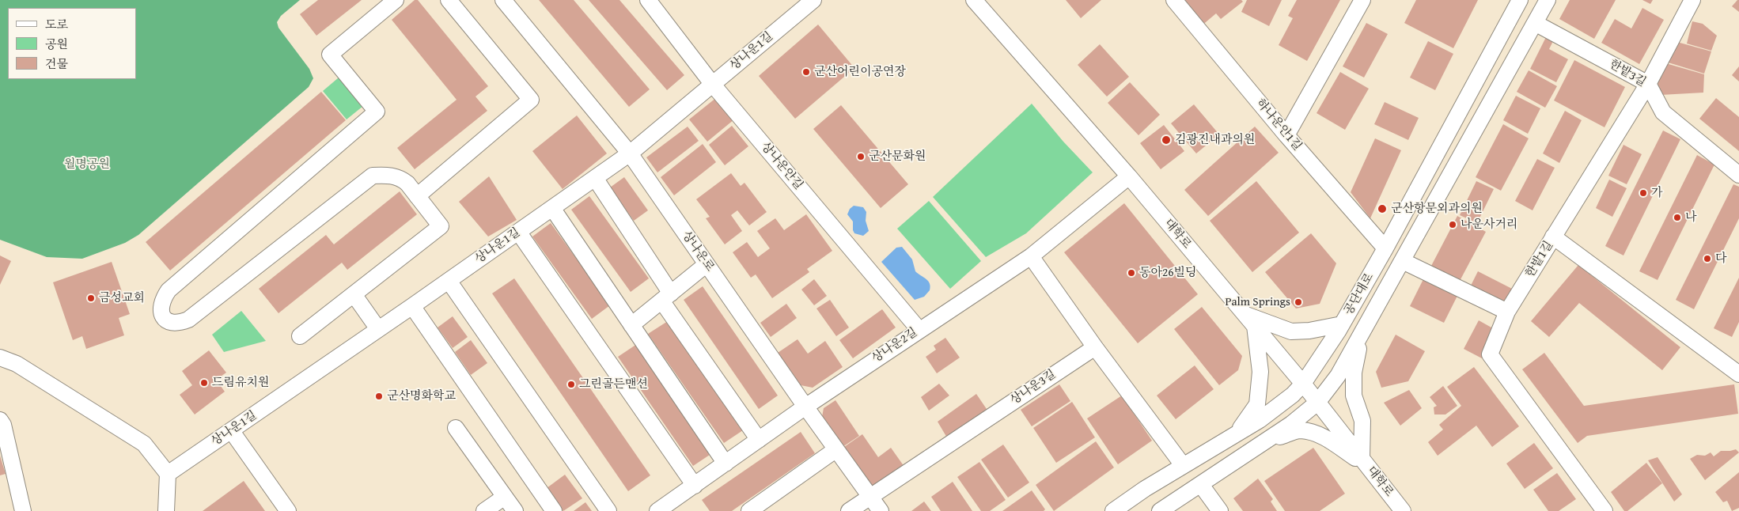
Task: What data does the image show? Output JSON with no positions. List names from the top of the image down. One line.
{"streets":{"street":["상나운1길","한밭3길","하나운안1길","상나운안길","대학로","상나운로","한밭1길","공단대로","상나운2길","상나운3길"]},"crossings":[["상나운1길","상나운안길"],["상나운1길","상나운로"],["한밭3길","한밭1길"],["한밭3길","공단대로"],["하나운안1길","공단대로"],["상나운안길","상나운2길"],["대학로","공단대로"],["대학로","상나운2길"],["상나운로","상나운2길"],["상나운로","상나운3길"]],"parks":["월명공원"],"places":["군산어린이공연장","김광진내과의원","군산문화원","가","군산항문외과의원","나","나운사거리","다","동아26빌딩","금성교회","Palm Springs","드림유치원","그린골든맨션","군산명화학교"],"legend":["도로","공원","건물"]}
